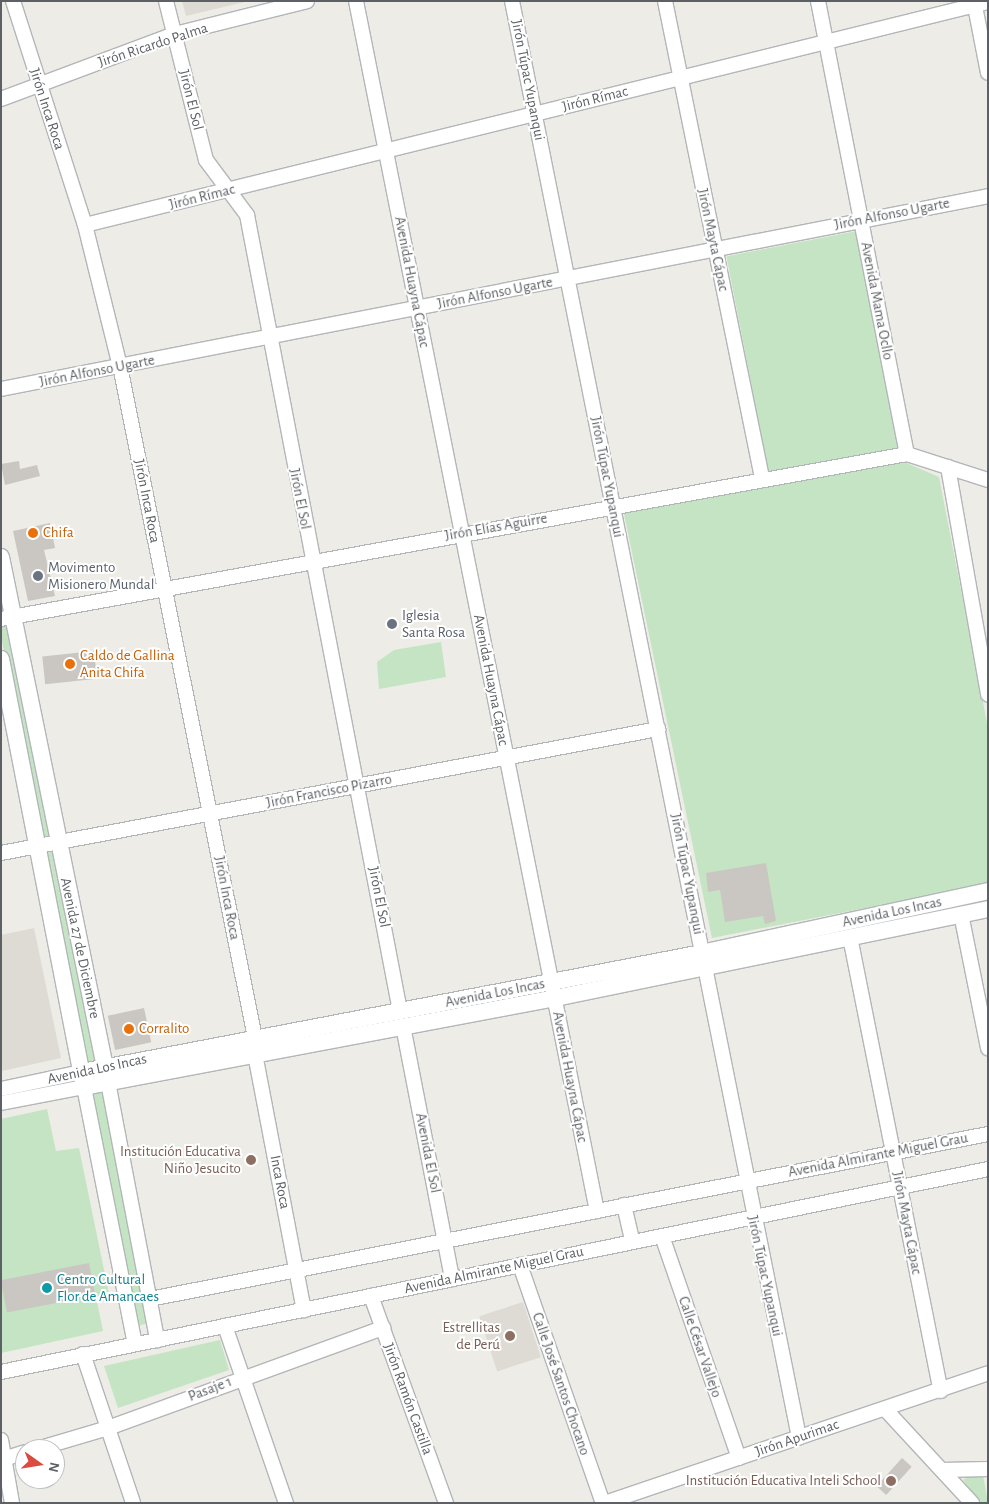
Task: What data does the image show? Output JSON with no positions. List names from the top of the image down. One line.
{"streets":{"street":["Jirón Ricardo Palma","Jirón Túpac Yupanqui","Jirón Rímac","Jirón El Sol","Jirón Inca Roca","Jirón Alfonso Ugarte","Jirón Mayta Cápac","Avenida Huayna Cápac","Avenida Mama Ocllo","Jirón Elías Aguirre","Jirón Francisco Pizarro","Avenida Los Incas","Avenida 27 de Diciembre","Avenida El Sol","Avenida Almirante Miguel Grau","Inca Roca","Calle César Vallejo","Calle José Santos Chocano","Pasaje 1","Jirón Ramón Castilla","Jirón Apurimac"]},"crossings":[["Jirón Ricardo Palma","Jirón El Sol"],["Jirón Ricardo Palma","Jirón Inca Roca"],["Jirón Túpac Yupanqui","Jirón Rímac"],["Jirón Túpac Yupanqui","Jirón Alfonso Ugarte"],["Jirón Túpac Yupanqui","Jirón Elías Aguirre"],["Jirón Túpac Yupanqui","Jirón Francisco Pizarro"],["Jirón Túpac Yupanqui","Avenida Los Incas"],["Jirón Túpac Yupanqui","Avenida Almirante Miguel Grau"],["Jirón Túpac Yupanqui","Jirón Apurimac"],["Jirón Rímac","Jirón El Sol"],["Jirón Rímac","Jirón Inca Roca"],["Jirón Rímac","Jirón Mayta Cápac"],["Jirón Rímac","Avenida Huayna Cápac"],["Jirón Rímac","Avenida Mama Ocllo"],["Jirón El Sol","Jirón Alfonso Ugarte"],["Jirón El Sol","Jirón Elías Aguirre"],["Jirón El Sol","Jirón Francisco Pizarro"],["Jirón El Sol","Avenida Los Incas"],["Jirón El Sol","Avenida El Sol"],["Jirón Inca Roca","Jirón Alfonso Ugarte"],["Jirón Inca Roca","Jirón Elías Aguirre"],["Jirón Inca Roca","Jirón Francisco Pizarro"],["Jirón Inca Roca","Avenida Los Incas"],["Jirón Alfonso Ugarte","Jirón Mayta Cápac"],["Jirón Alfonso Ugarte","Avenida Huayna Cápac"],["Jirón Alfonso Ugarte","Avenida Mama Ocllo"],["Jirón Mayta Cápac","Jirón Elías Aguirre"],["Jirón Mayta Cápac","Avenida Los Incas"],["Jirón Mayta Cápac","Avenida Almirante Miguel Grau"],["Jirón Mayta Cápac","Jirón Apurimac"],["Avenida Huayna Cápac","Jirón Elías Aguirre"],["Avenida Huayna Cápac","Jirón Francisco Pizarro"],["Avenida Huayna Cápac","Avenida Los Incas"],["Avenida Huayna Cápac","Avenida Almirante Miguel Grau"],["Avenida Mama Ocllo","Jirón Elías Aguirre"],["Jirón Elías Aguirre","Avenida 27 de Diciembre"],["Jirón Francisco Pizarro","Avenida 27 de Diciembre"],["Avenida Los Incas","Avenida 27 de Diciembre"],["Avenida Los Incas","Avenida El Sol"],["Avenida Los Incas","Inca Roca"],["Avenida 27 de Diciembre","Avenida Almirante Miguel Grau"],["Avenida El Sol","Avenida Almirante Miguel Grau"],["Avenida Almirante Miguel Grau","Inca Roca"],["Avenida Almirante Miguel Grau","Calle César Vallejo"],["Avenida Almirante Miguel Grau","Calle José Santos Chocano"],["Avenida Almirante Miguel Grau","Jirón Ramón Castilla"],["Calle César Vallejo","Jirón Apurimac"],["Calle José Santos Chocano","Jirón Apurimac"],["Pasaje 1","Jirón Ramón Castilla"]],"places":["Chifa","Movimento Misionero Mundal","Iglesia Santa Rosa","Caldo de Gallina Anita Chifa","Corralito","Institución Educativa Niño Jesucito","Centro Cultural Flor de Amancaes","Estrellitas de Perú","Institución Educativa Inteli School"],"north":"right"}
